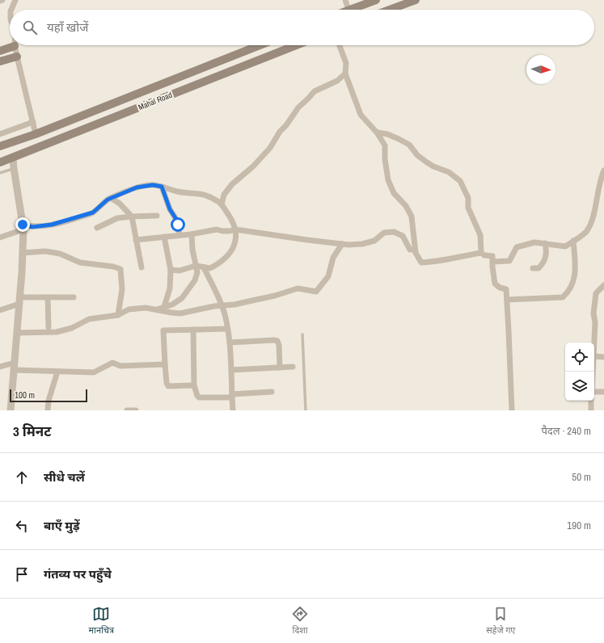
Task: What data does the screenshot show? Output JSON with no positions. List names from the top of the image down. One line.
{"streets":{"main road":["Mahal Road"]},"scale_bar":"100 m","north":"right","page":{"search":"यहाँ खोजें","scale":"100 m","heading":["3 मिनट","पैदल · 240 m"],"list":[["सीधे चलें","50 m"],["बाएँ मुड़ें","190 m"],"गंतव्य पर पहुँचे"],"nav":["मानचित्र","दिशा","सहेजे गए"]}}
